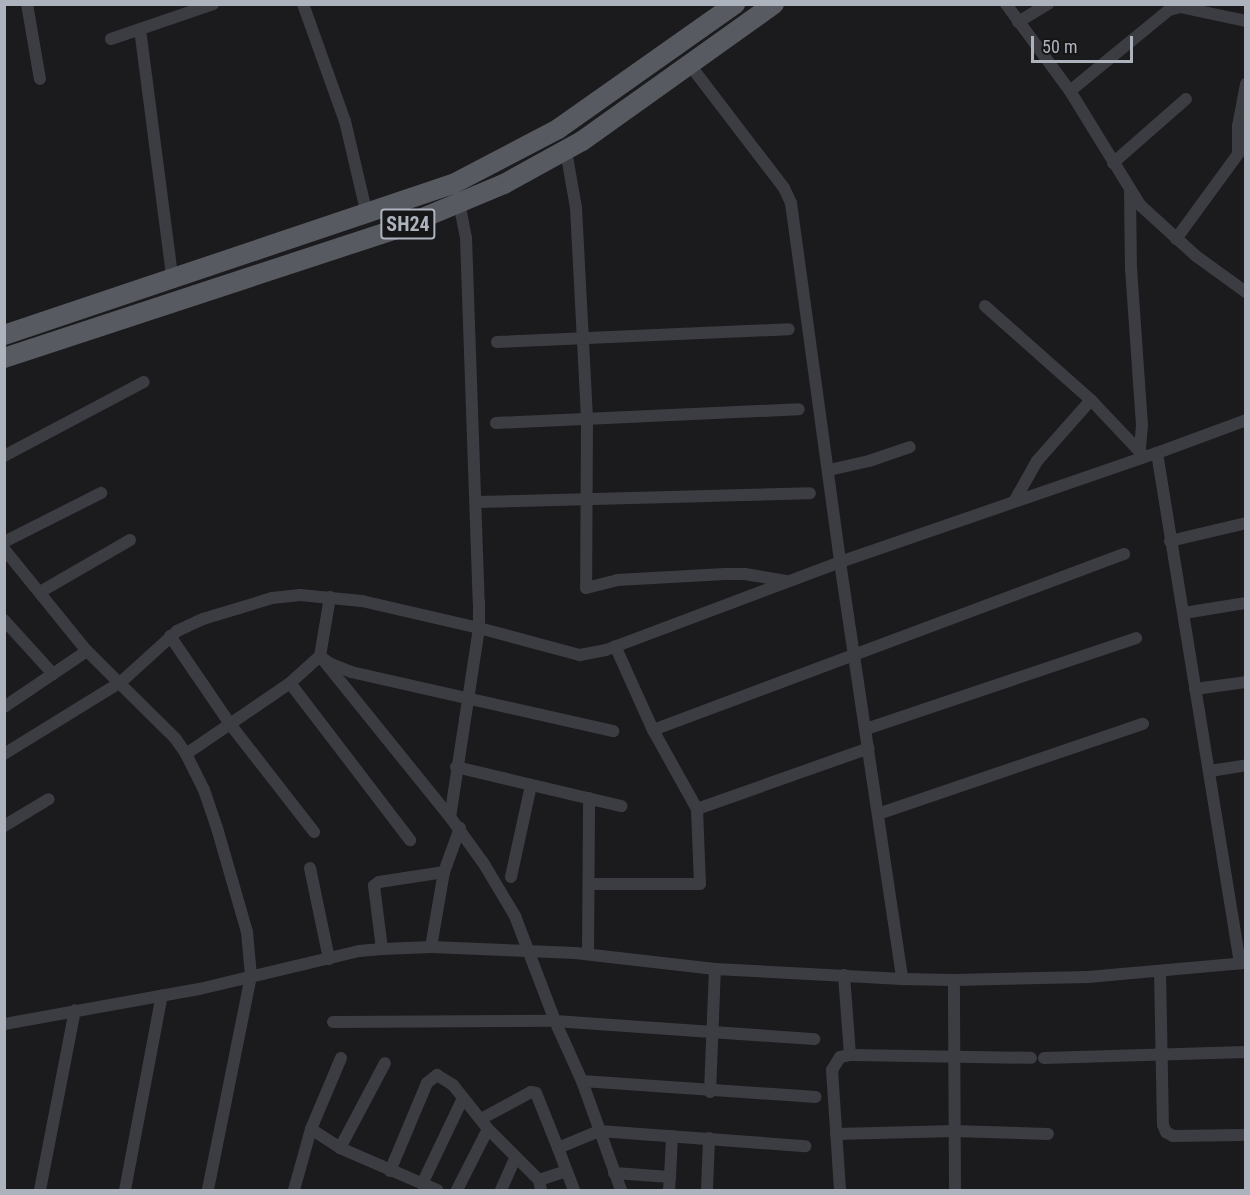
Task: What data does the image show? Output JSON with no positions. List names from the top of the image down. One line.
{"streets":{"main road":["SH24"]},"scale_bar":"50 m"}
